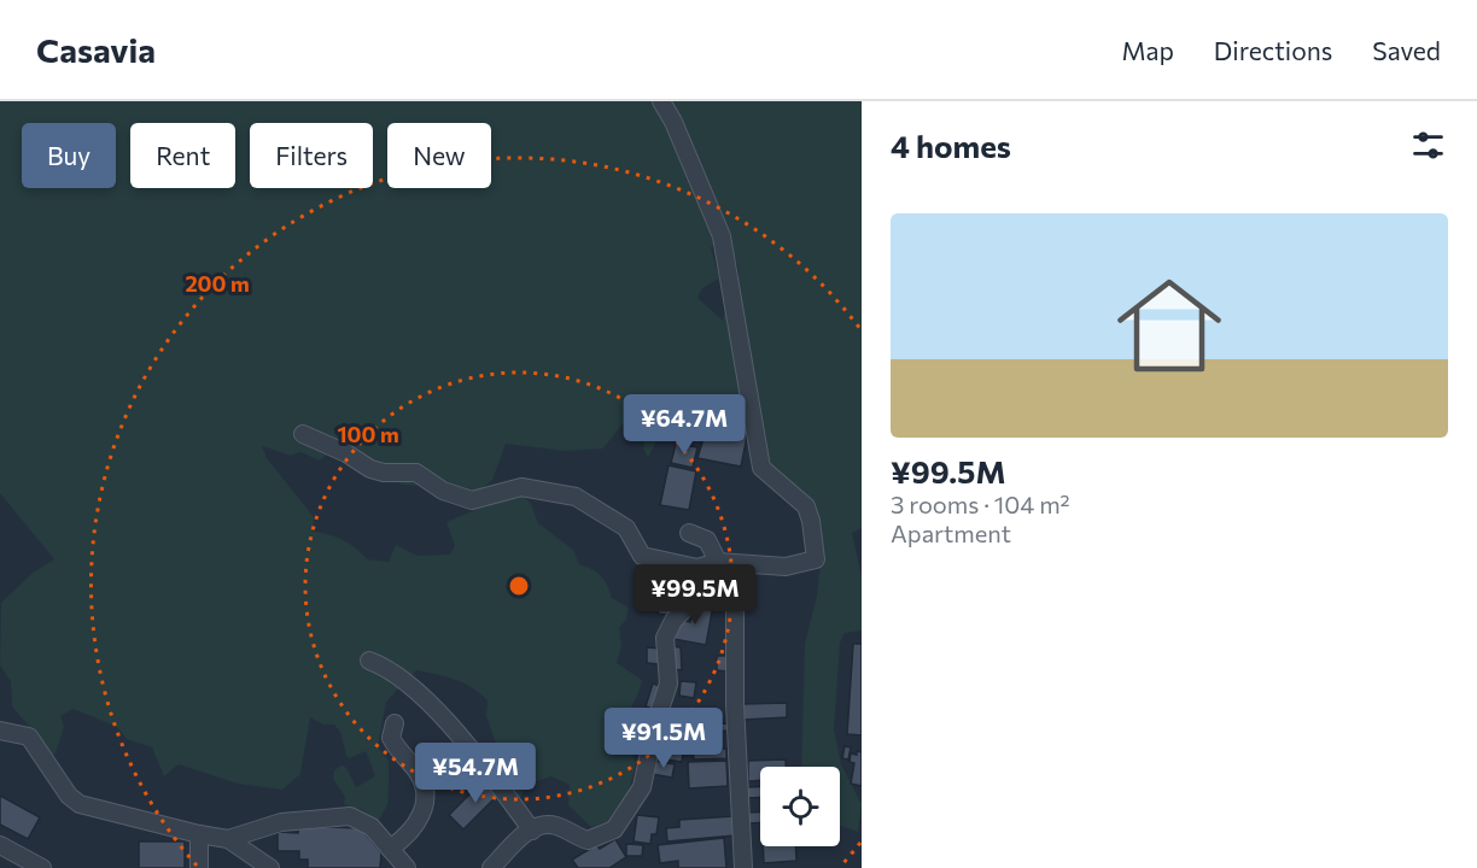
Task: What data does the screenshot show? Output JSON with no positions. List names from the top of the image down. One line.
{"page":{"header":"Casavia","nav":["Map","Directions","Saved"],"heading":"4 homes","chip":["Buy","Rent","Filters","New"],"list":[{"name":"¥99.5M","note":"3 rooms · 104 m² · Apartment"}],"price":["¥64.7M","¥99.5M","¥91.5M","¥54.7M"]},"rings":["200 m","100 m"]}
